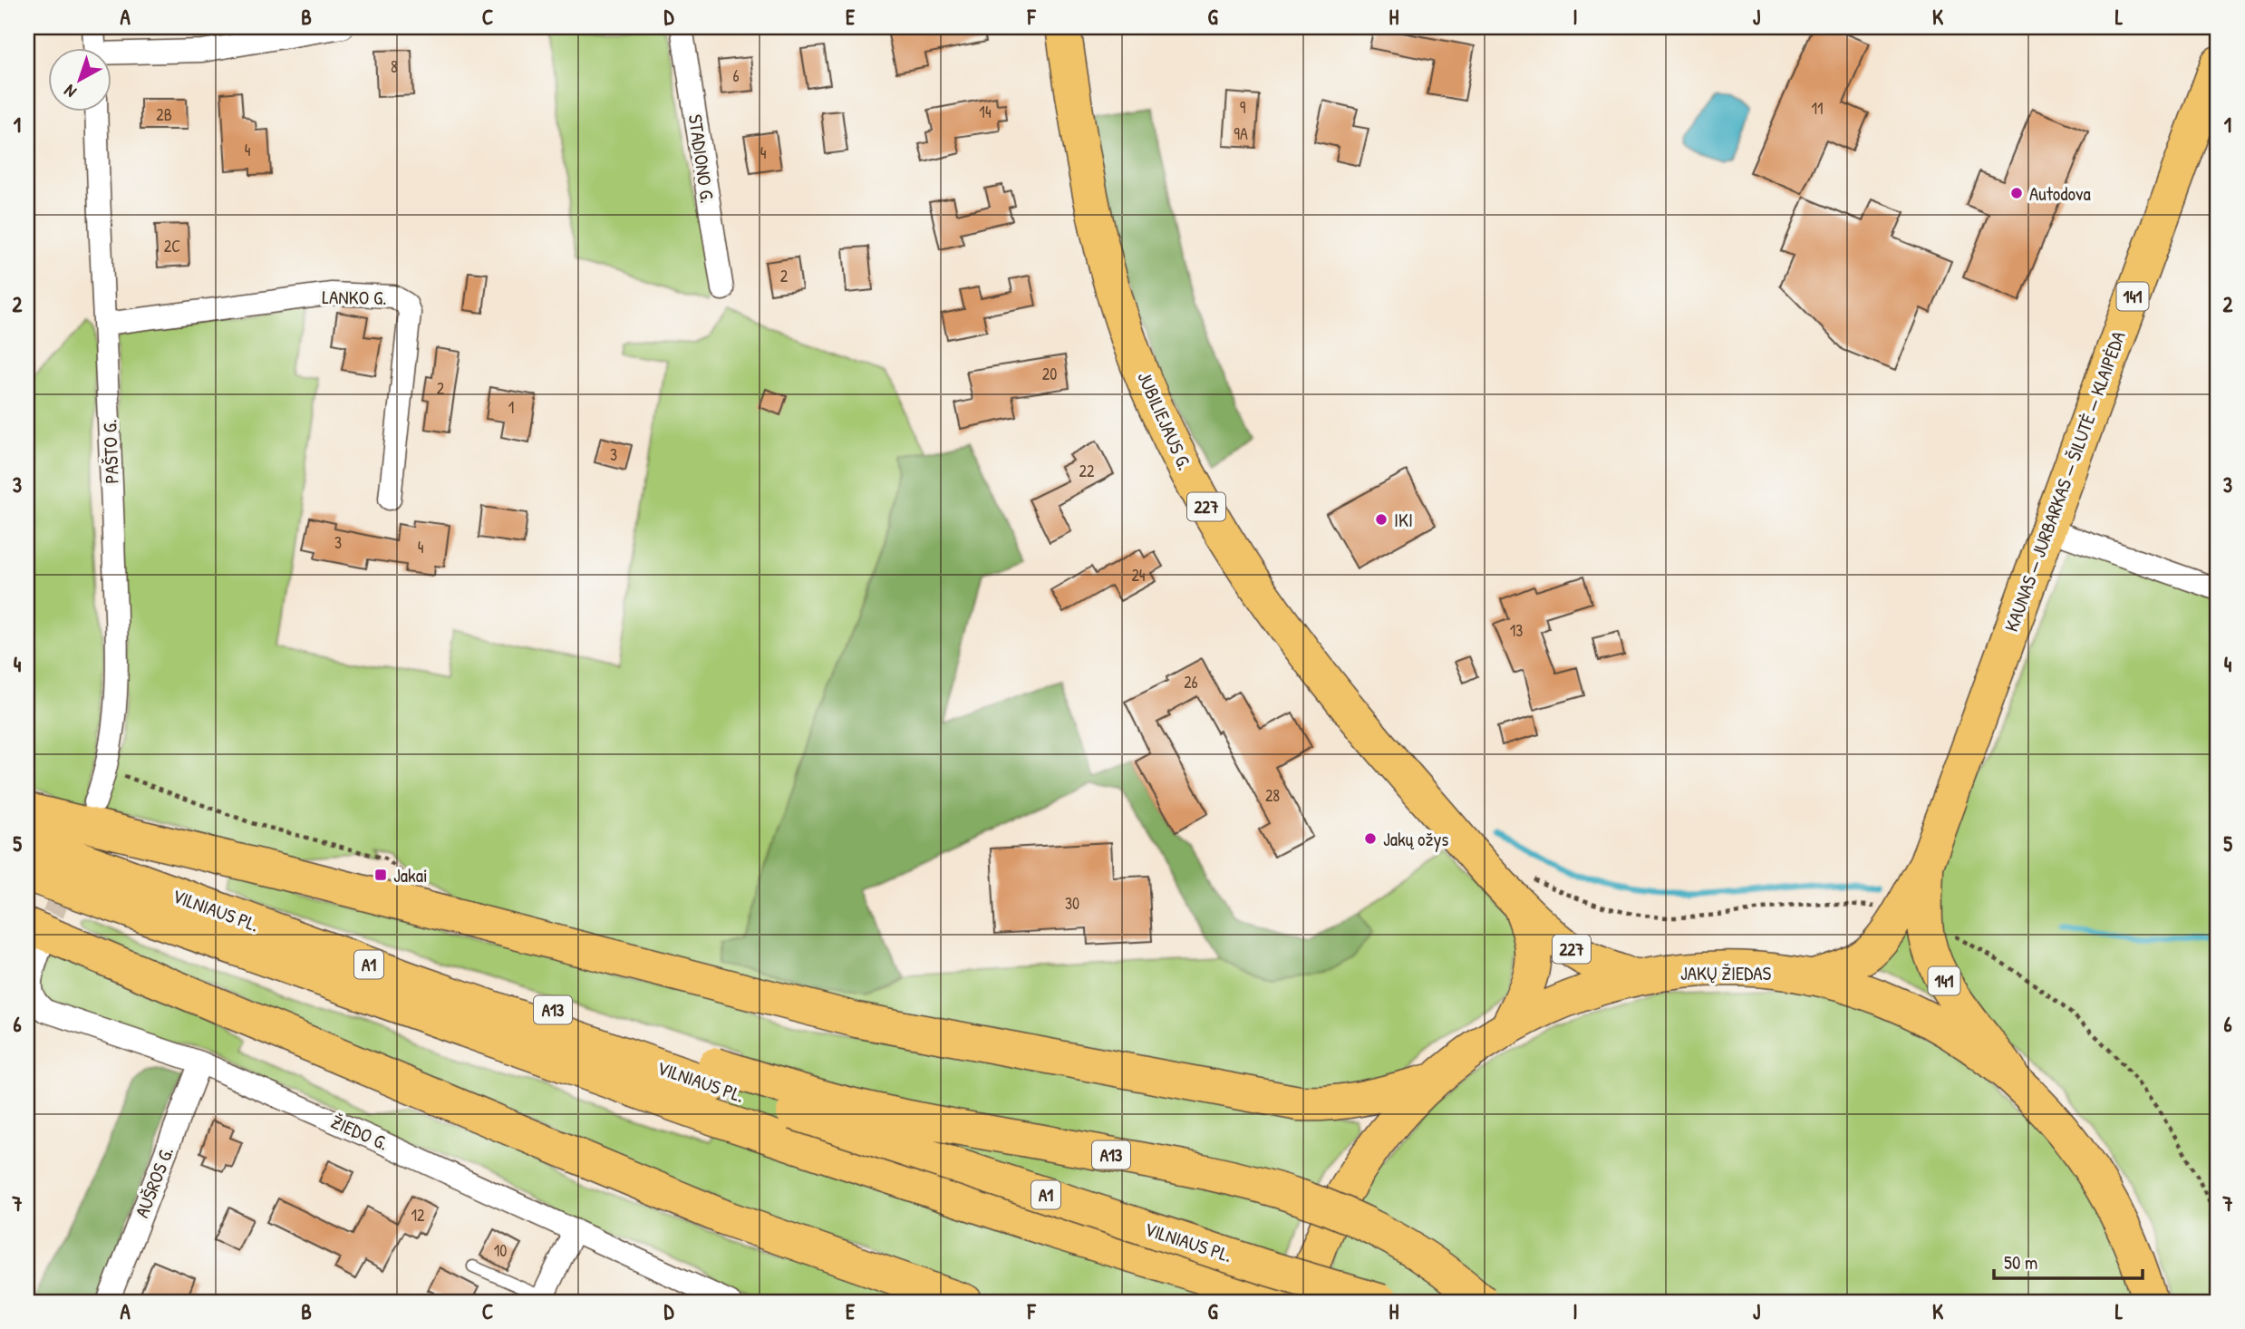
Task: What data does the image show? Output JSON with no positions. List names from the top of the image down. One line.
{"streets":{"main road":["141","JUBILIEJAUS G.","KAUNAS — JURBARKAS — ŠILUTĖ — KLAIPĖDA","227","VILNIAUS PL.","A1","JAKŲ ŽIEDAS","A13"],"street":["STADIONO G.","LANKO G.","PAŠTO G.","ŽIEDO G.","AUŠROS G."]},"crossings":[["141","KAUNAS — JURBARKAS — ŠILUTĖ — KLAIPĖDA"],["141","JAKŲ ŽIEDAS"],["LANKO G.","PAŠTO G."],["JUBILIEJAUS G.","227"],["227","JAKŲ ŽIEDAS"],["VILNIAUS PL.","A13"],["ŽIEDO G.","AUŠROS G."]],"places":{"other":["Autodova","IKI","Jakų ožys"],"transit":["Jakai"]},"house_numbers":["8","6","9","11","14","2B","9A","4","4","2C","2","20","2","1","3","22","3","4","24","13","26","28","30","12","10"],"scale_bar":"50 m","north":"bottom left","grid":{"columns":["A","B","C","D","E","F","G","H","I","J","K","L"],"rows":["1","2","3","4","5","6","7"]}}
